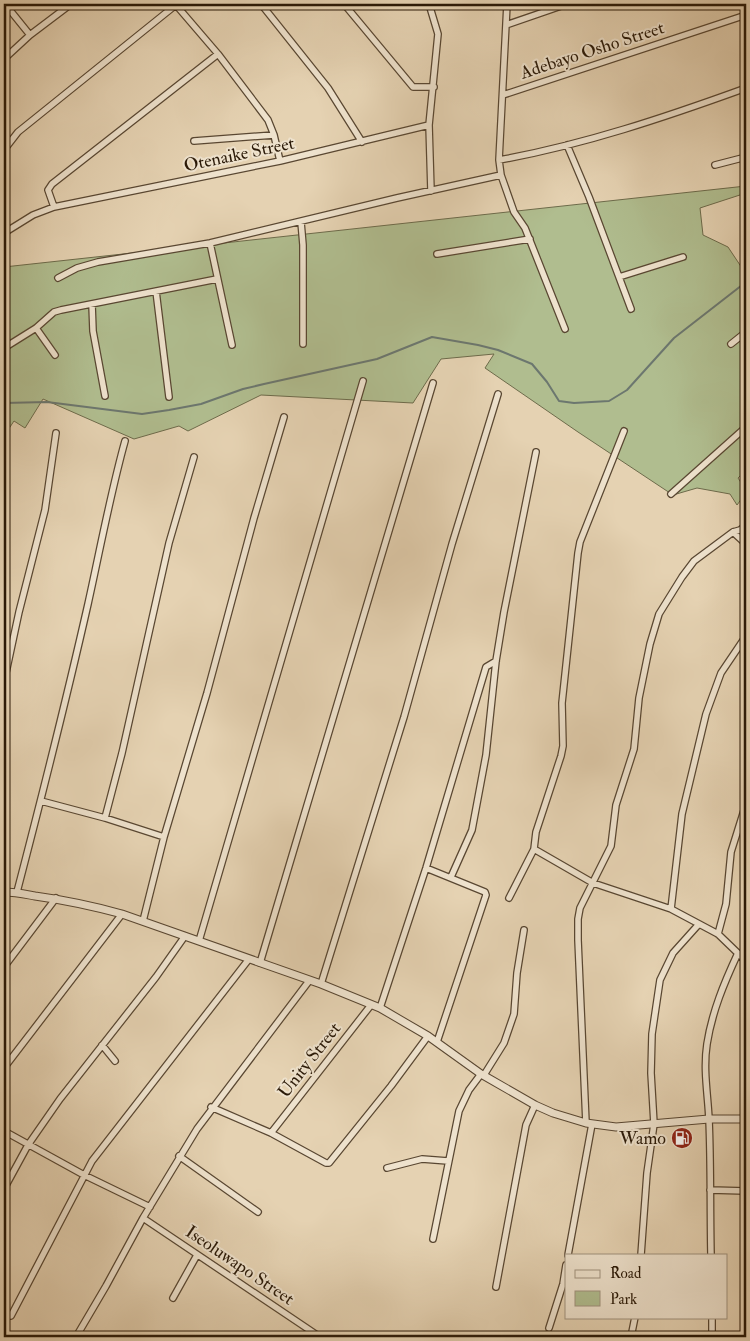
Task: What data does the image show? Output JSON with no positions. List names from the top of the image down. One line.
{"streets":{"street":["Adebayo Osho Street","Otenaike Street","Unity Street","Iseoluwapo Street"]},"places":{"fuel station":["Wamo"]},"legend":["Road","Park"]}
